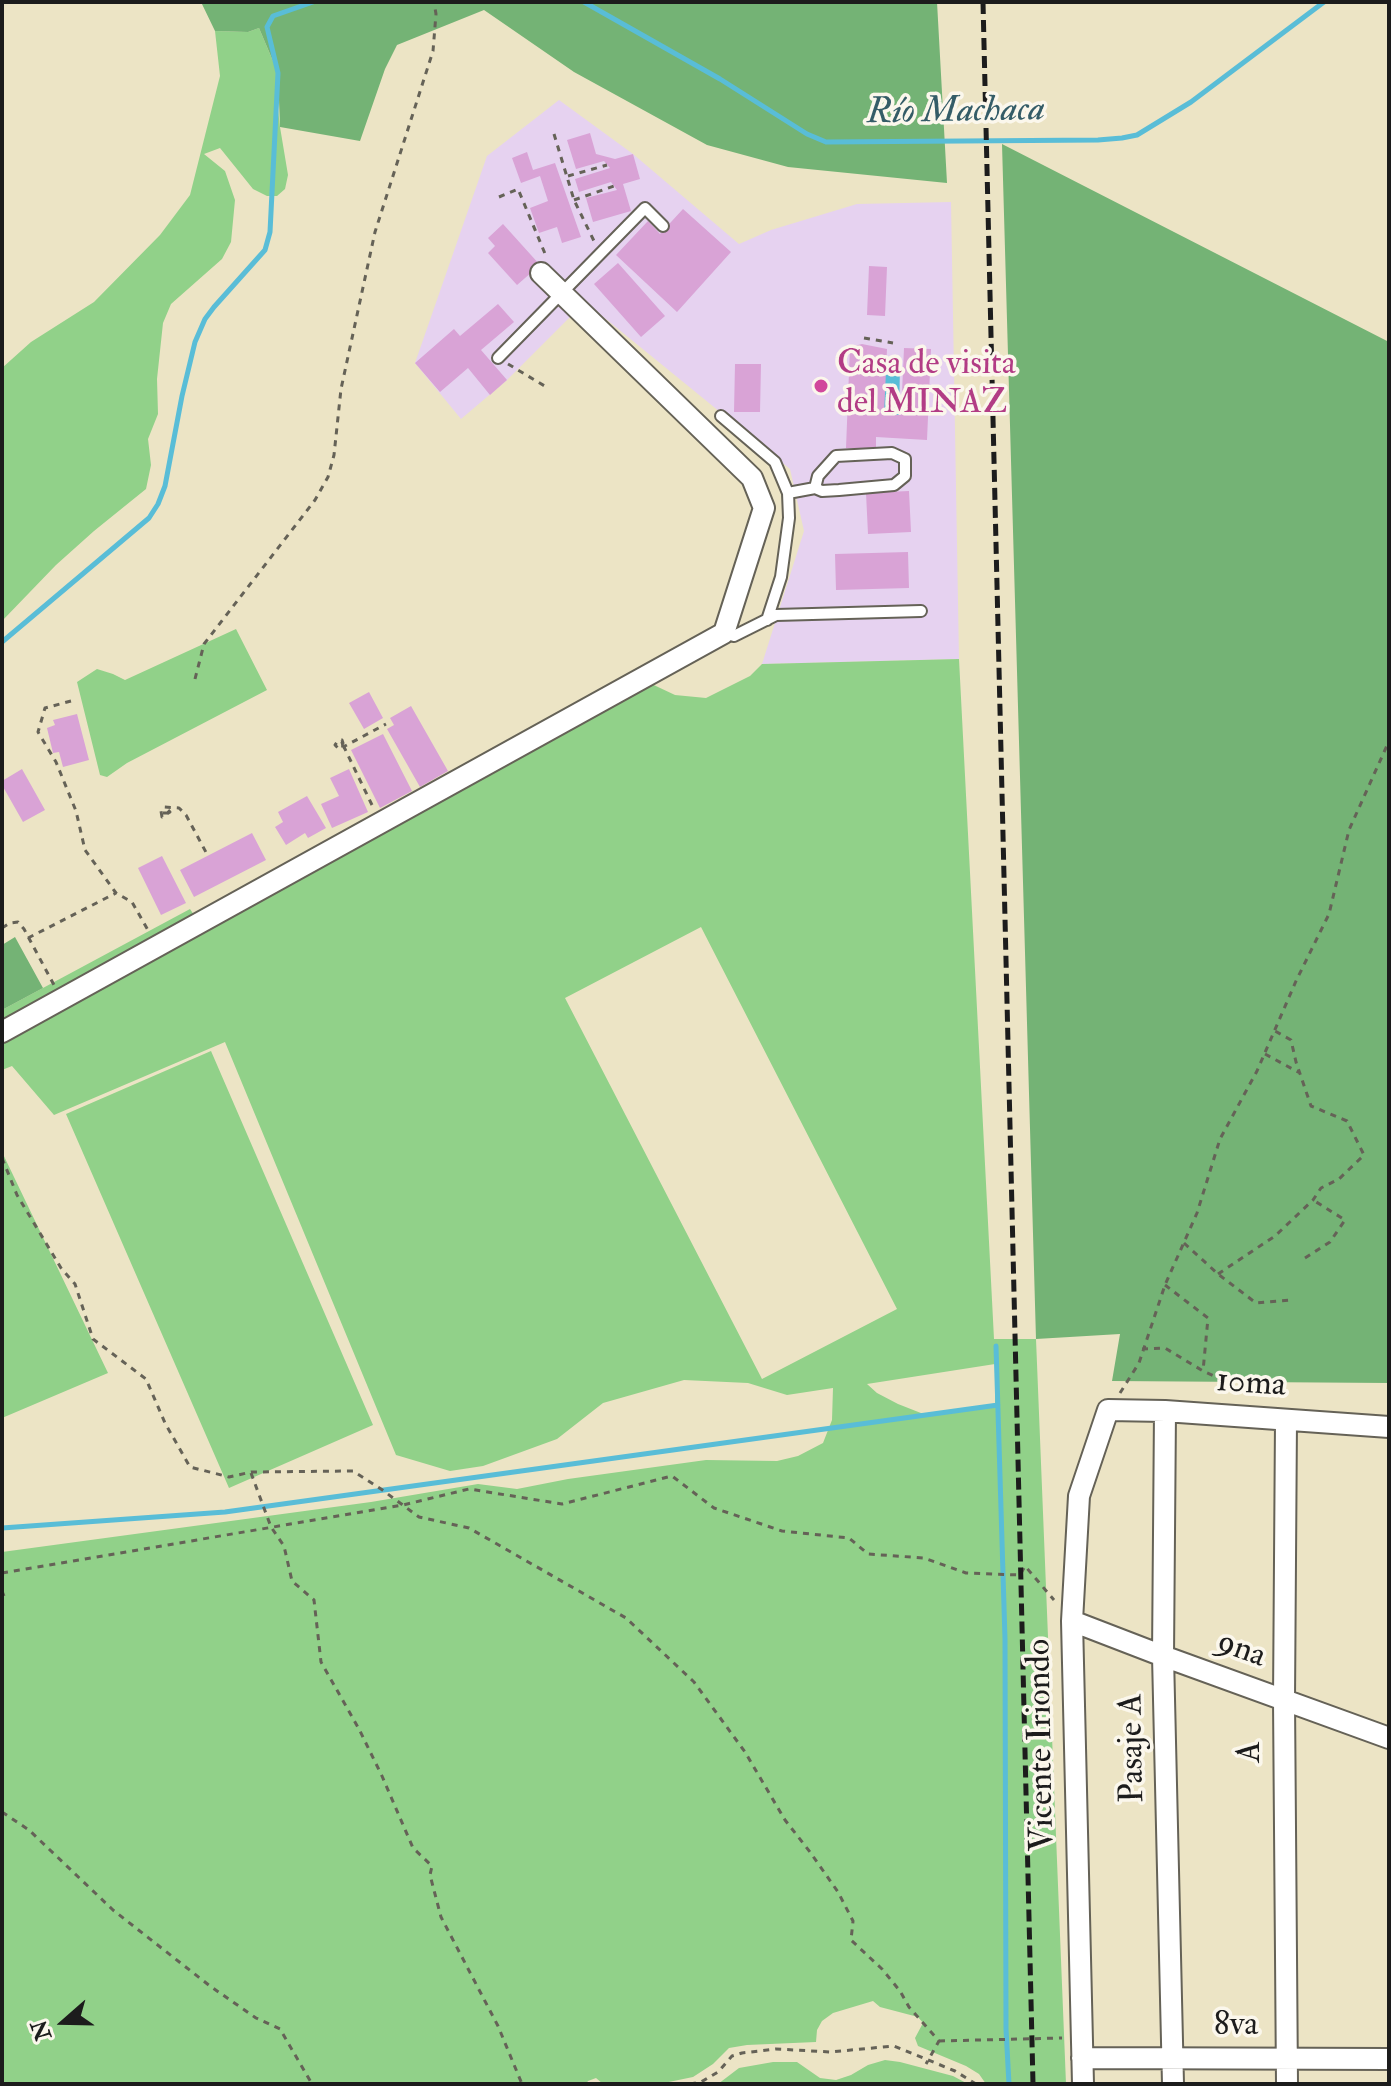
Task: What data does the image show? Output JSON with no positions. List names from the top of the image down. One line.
{"streets":{"street":["10ma","9na","Vicente Iriondo","Pasaje A","A","8va"]},"crossings":[["10ma","Vicente Iriondo"],["10ma","Pasaje A"],["10ma","A"],["9na","Vicente Iriondo"],["9na","Pasaje A"],["9na","A"],["Vicente Iriondo","8va"],["Pasaje A","8va"],["A","8va"]],"water":["Río Machaca"],"places":["Casa de visita del MINAZ"],"north":"left"}
